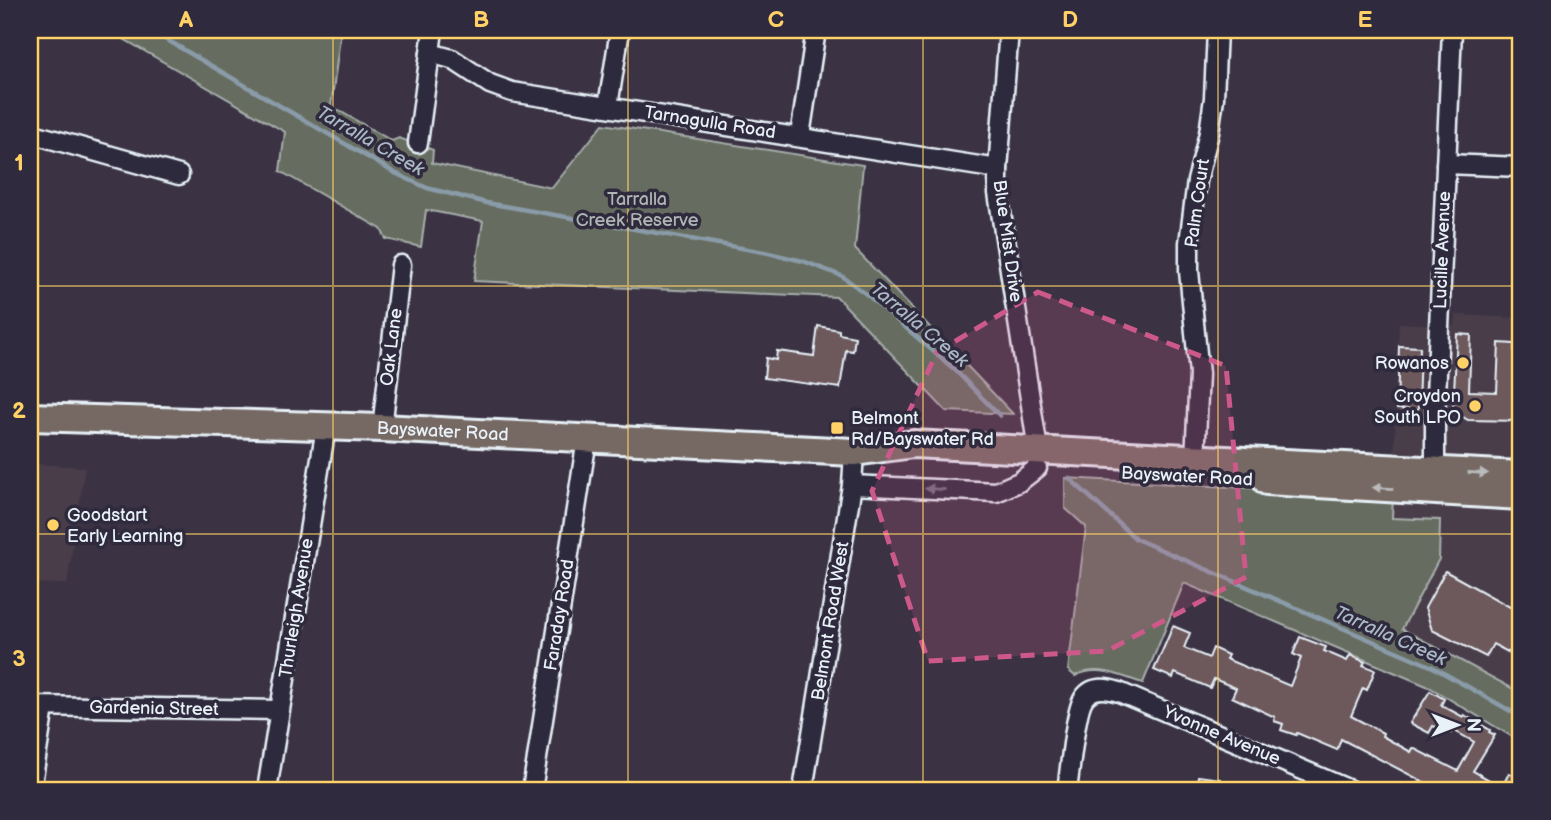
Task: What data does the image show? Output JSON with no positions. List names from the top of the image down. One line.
{"streets":{"main road":["Bayswater Road"],"street":["Tarnagulla Road","Palm Court","Blue Mist Drive","Lucille Avenue","Oak Lane","Thurleigh Avenue","Faraday Road","Belmont Road West","Gardenia Street","Yvonne Avenue"]},"crossings":[["Tarnagulla Road","Blue Mist Drive"],["Palm Court","Bayswater Road"],["Blue Mist Drive","Bayswater Road"],["Lucille Avenue","Bayswater Road"],["Oak Lane","Bayswater Road"],["Bayswater Road","Thurleigh Avenue"],["Bayswater Road","Faraday Road"],["Bayswater Road","Belmont Road West"],["Thurleigh Avenue","Gardenia Street"]],"water":["Tarralla Creek"],"parks":["Tarralla Creek Reserve"],"places":{"other":["Rowanos","Croydon South LPO","Goodstart Early Learning"],"transit":["Belmont Rd/Bayswater Rd"]},"north":"right","grid":{"columns":["A","B","C","D","E"],"rows":["1","2","3"]}}
